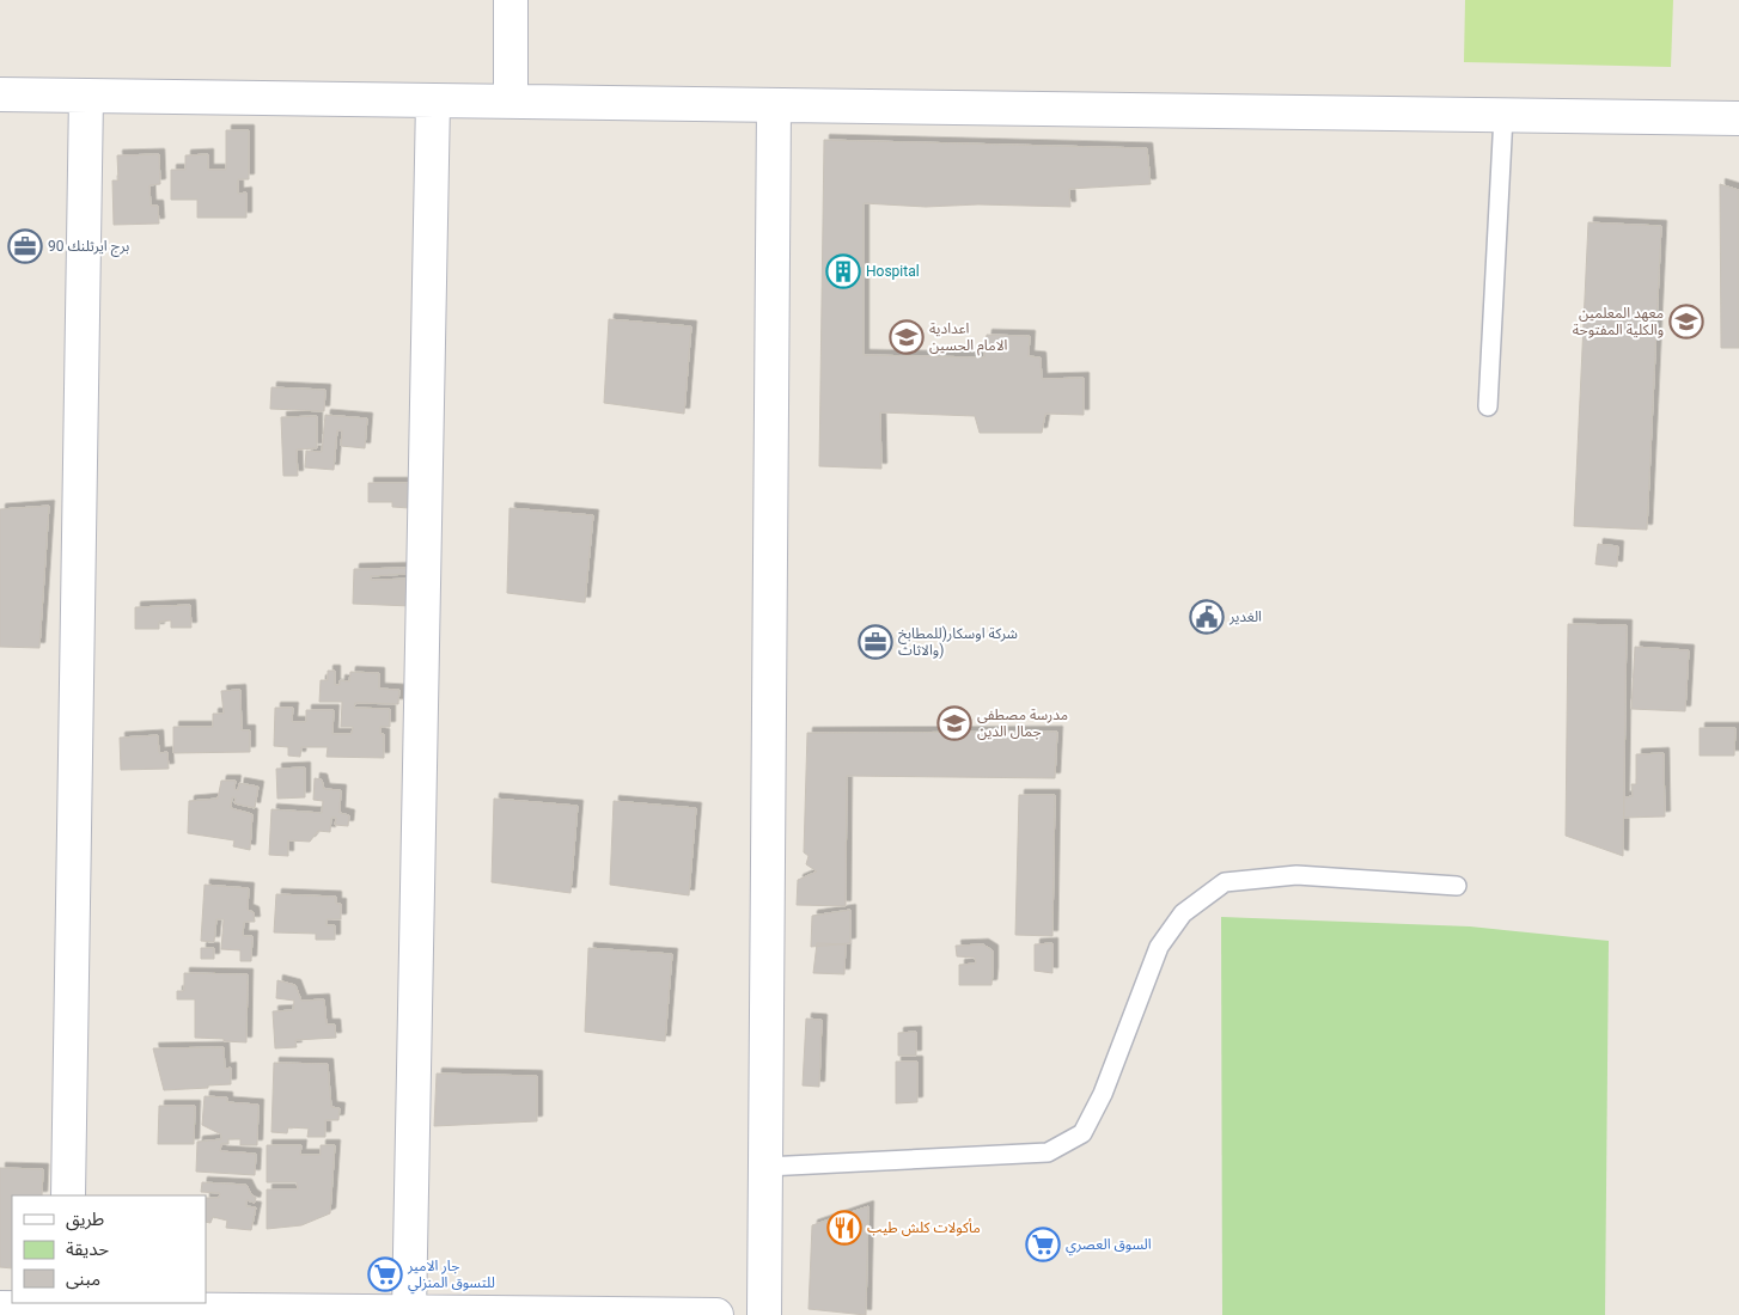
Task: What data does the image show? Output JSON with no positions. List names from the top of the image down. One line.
{"places":{"office":["برج ايرثلنك 90","شركة اوسكار(للمطابخ والاثاث)"],"building":["Hospital"],"school or university":["معهد المعلمين والكلية المفتوحة","اعدادية الامام الحسين","مدرسة مصطفى جمال الدين"],"public building":["الغدير"],"restaurant":["مأكولات كلش طيب"],"supermarket":["السوق العصري","جار الامير للتسوق المنزلي"]},"legend":["طريق","حديقة","مبنى"]}
